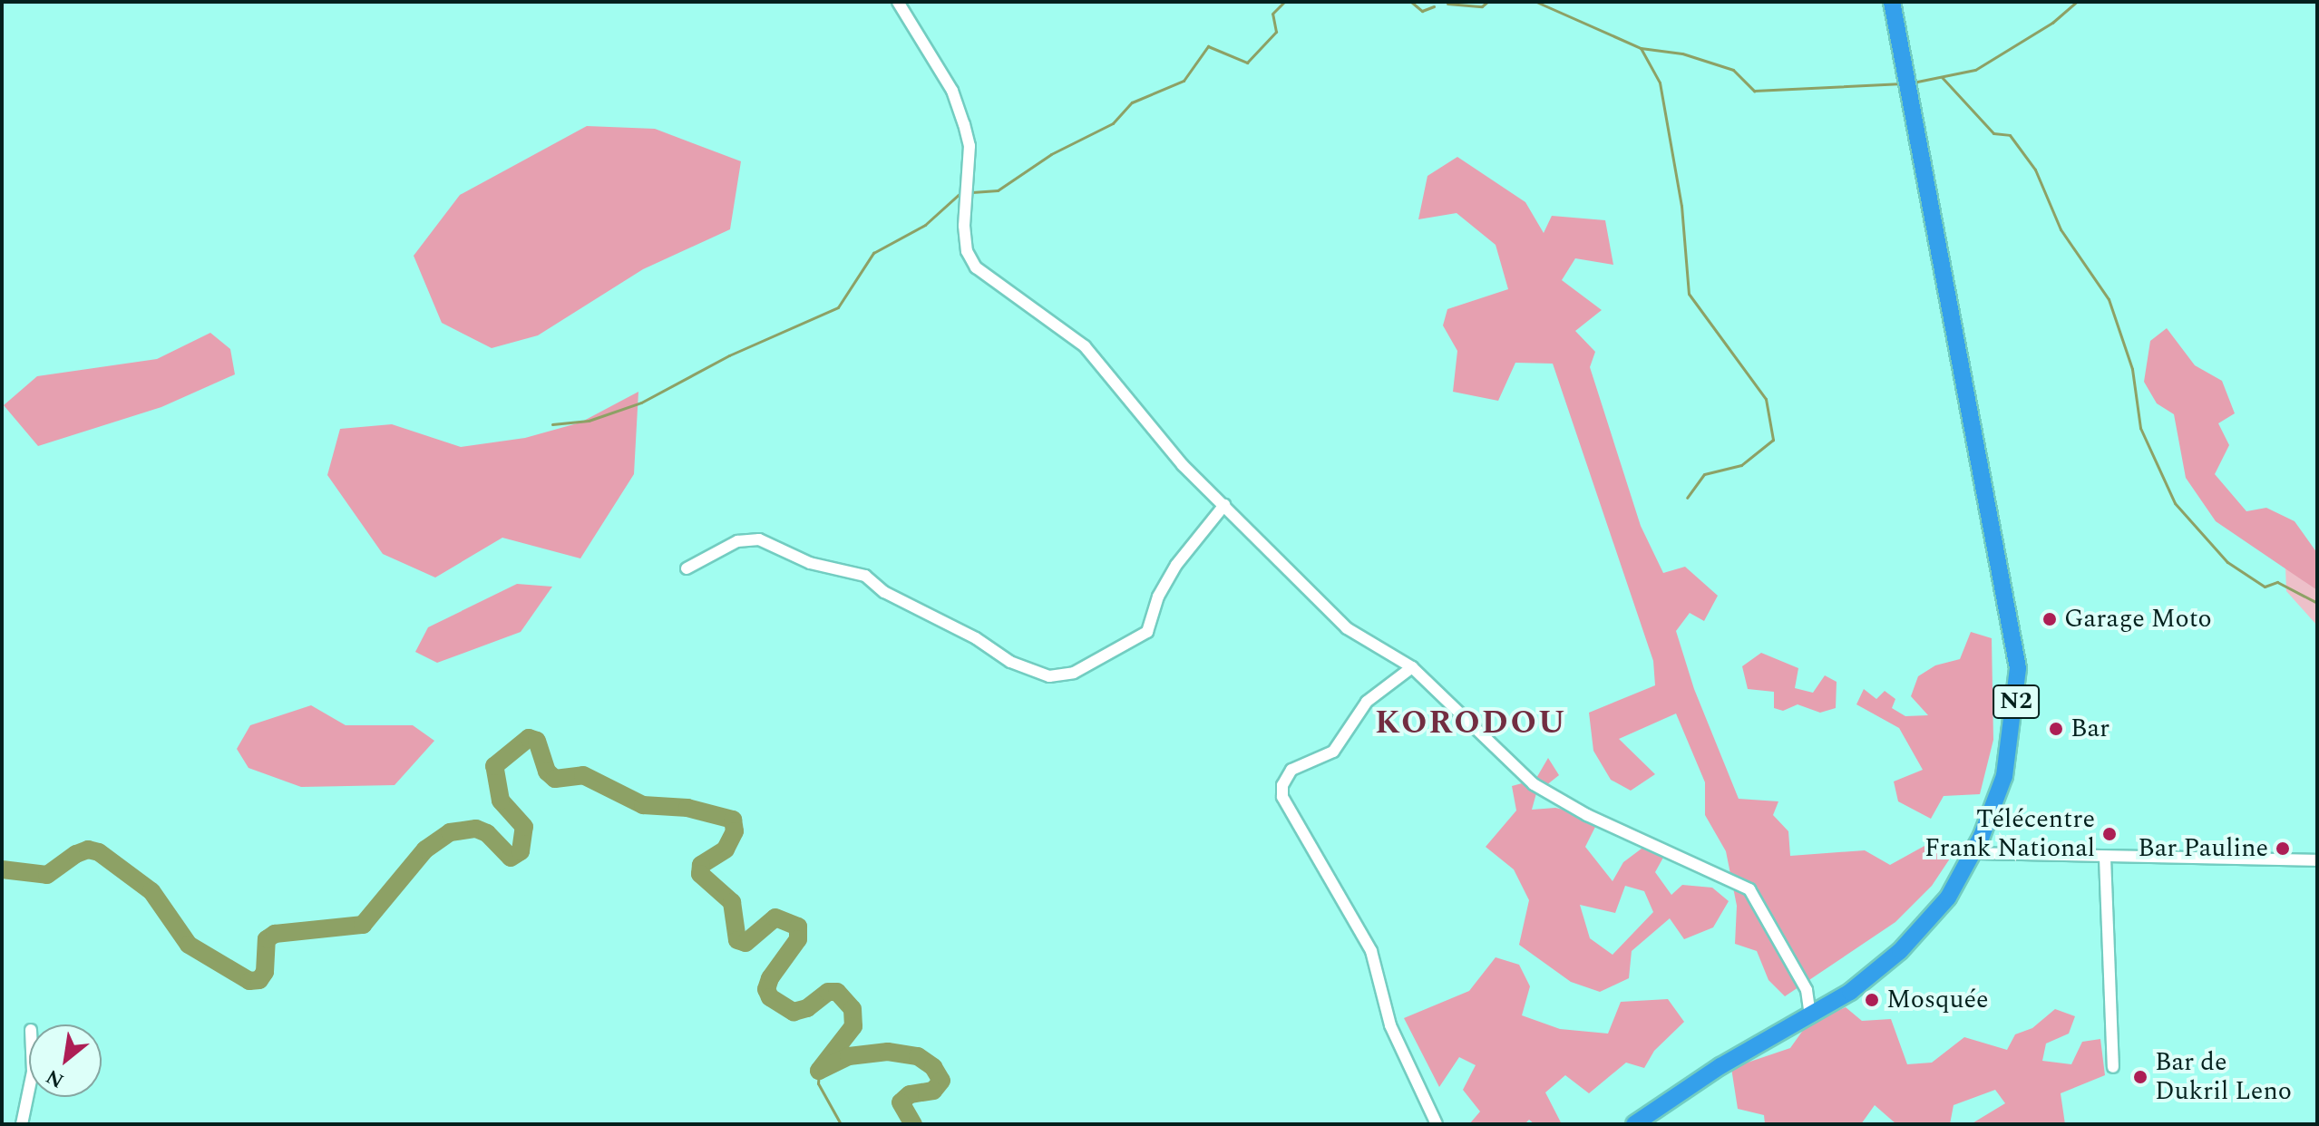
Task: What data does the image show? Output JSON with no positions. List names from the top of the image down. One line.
{"streets":{"highway":["N2"]},"districts":["KORODOU"],"places":["Garage Moto","Bar","Télécentre Frank National","Bar Pauline","Mosquée","Bar de Dukril Leno"],"north":"bottom left"}
